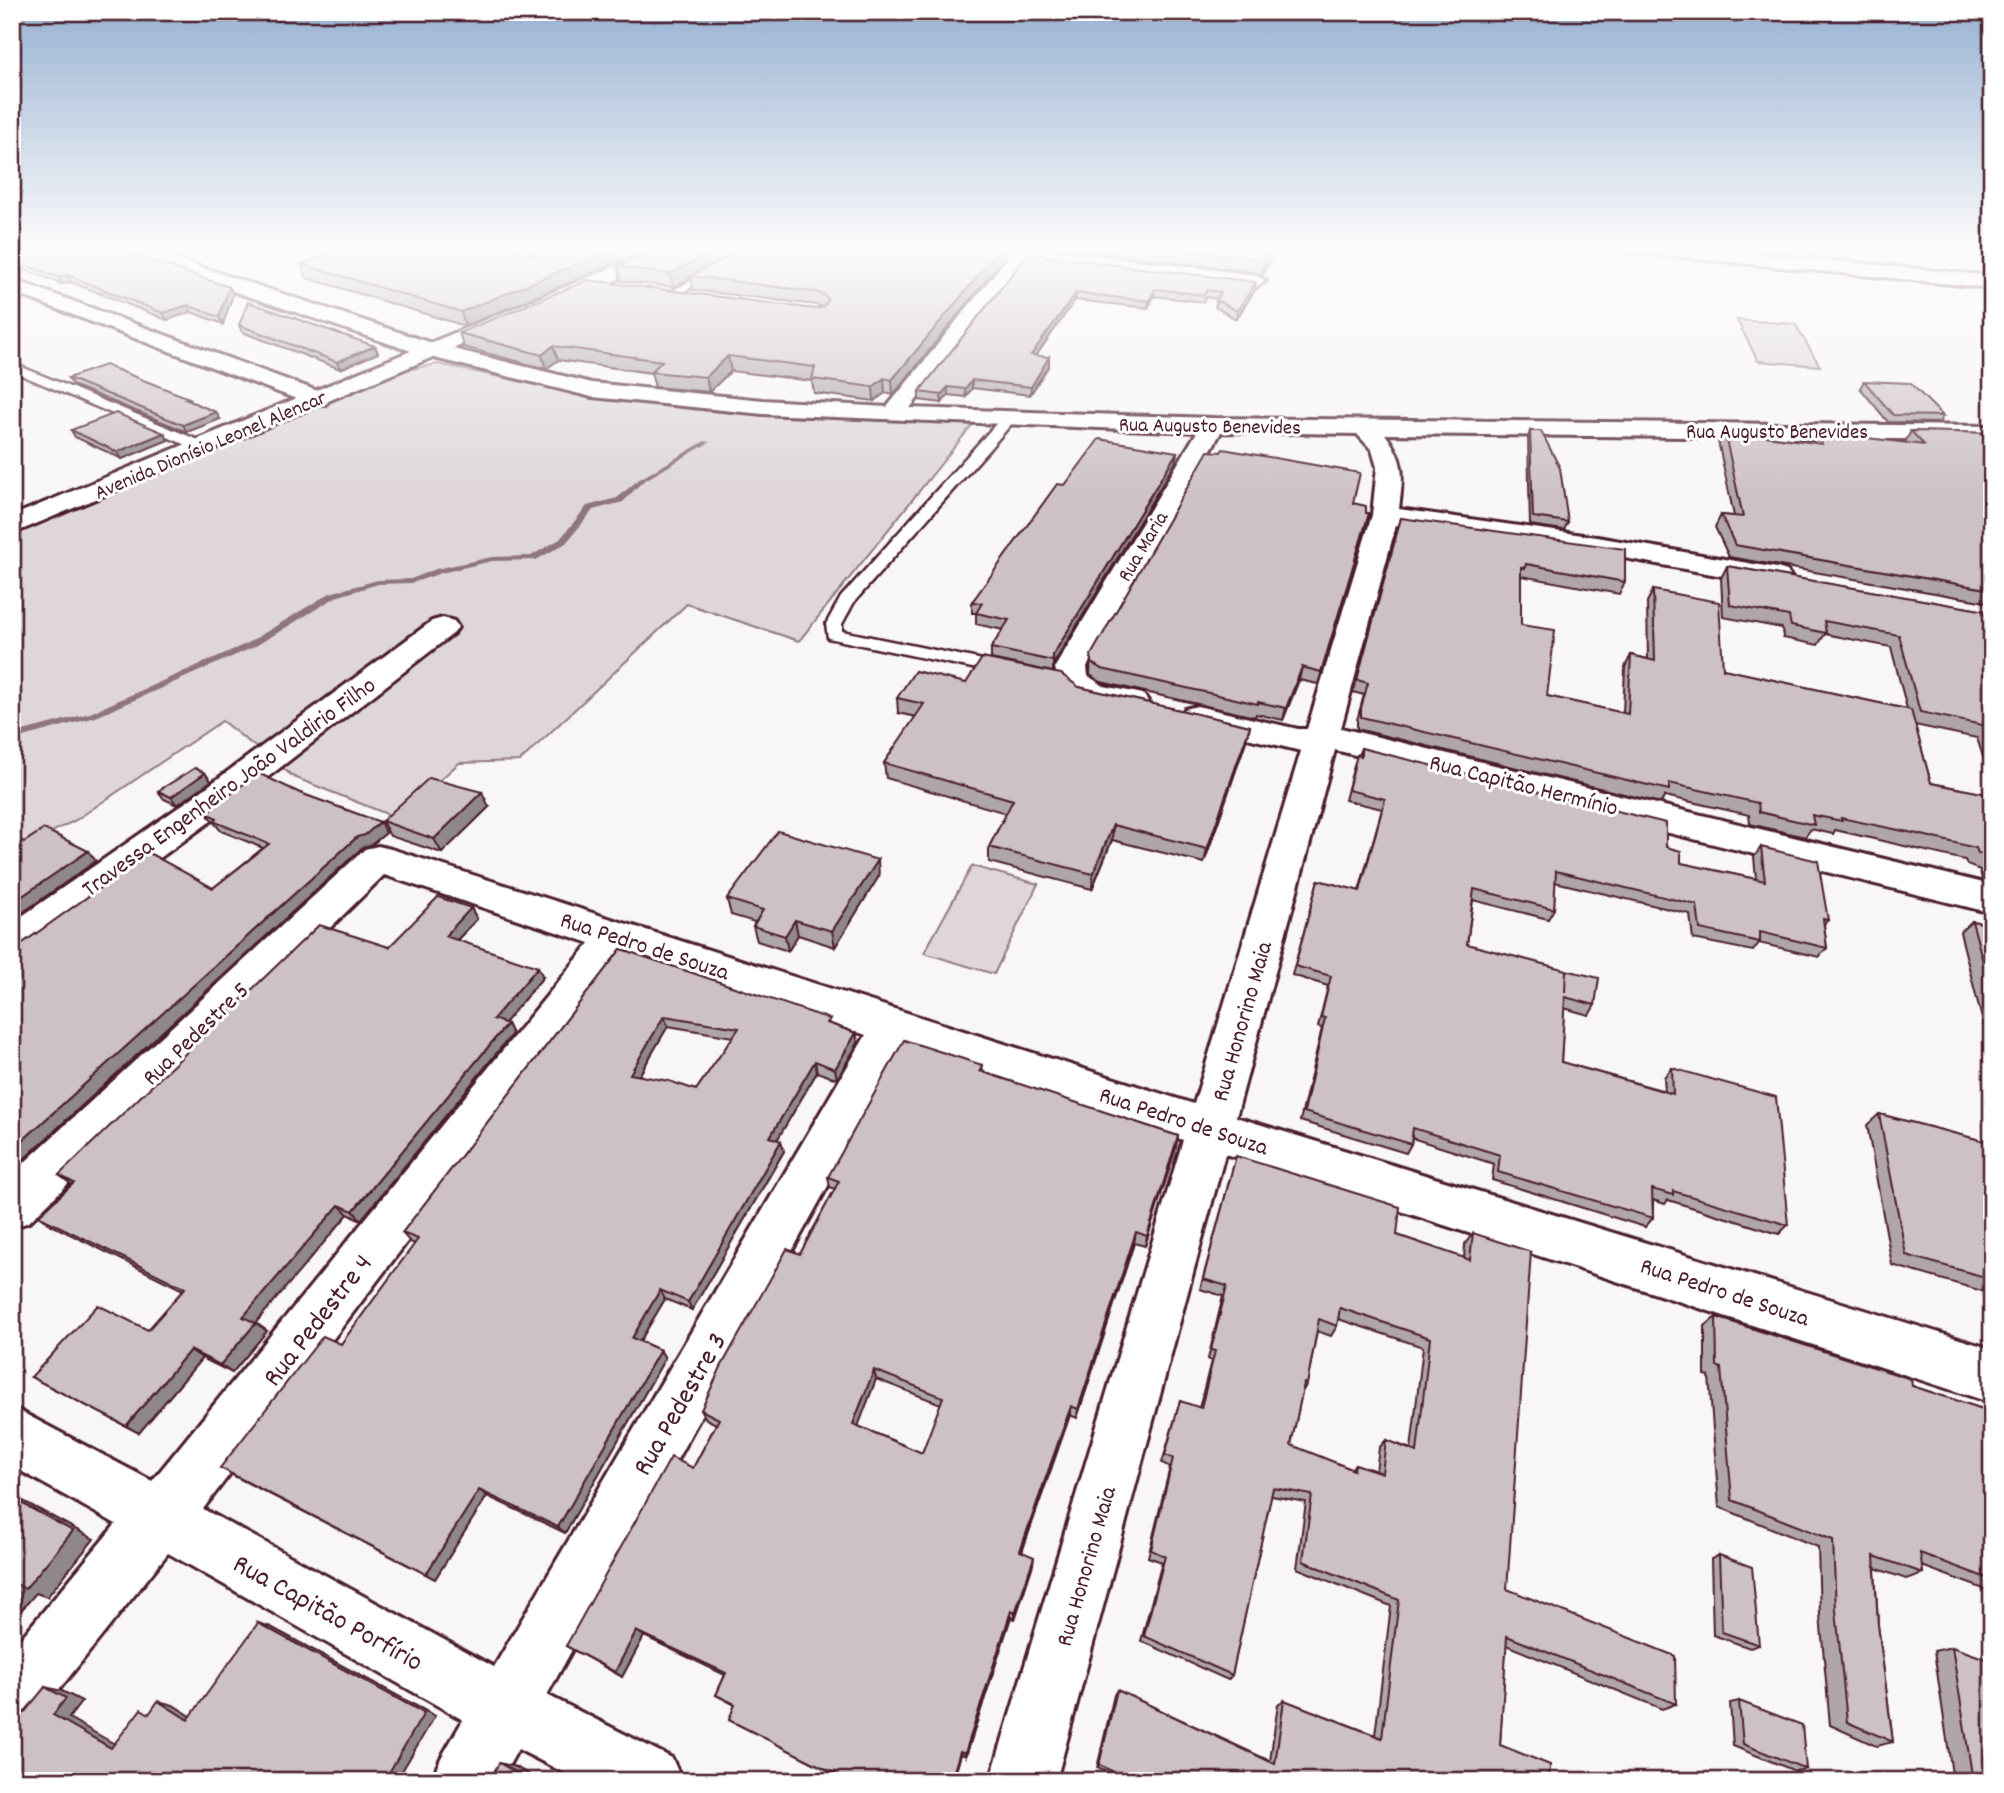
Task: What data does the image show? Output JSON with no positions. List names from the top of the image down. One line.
{"streets":{"street":["Rua Augusto Benevides","Avenida Dionísio Leonel Alencar","Rua Maria","Rua Capitão Hermínio","Travessa Engenheiro João Valdirio Filho","Rua Pedro de Souza","Rua Honorino Maia","Rua Pedestre 5","Rua Pedestre 4","Rua Pedestre 3","Rua Capitão Porfírio"]},"crossings":[["Rua Augusto Benevides","Avenida Dionísio Leonel Alencar"],["Rua Augusto Benevides","Rua Maria"],["Rua Augusto Benevides","Rua Honorino Maia"],["Rua Maria","Rua Capitão Hermínio"],["Rua Capitão Hermínio","Rua Honorino Maia"],["Rua Pedro de Souza","Rua Honorino Maia"],["Rua Pedro de Souza","Rua Pedestre 5"],["Rua Pedro de Souza","Rua Pedestre 4"],["Rua Pedro de Souza","Rua Pedestre 3"],["Rua Pedestre 4","Rua Capitão Porfírio"],["Rua Pedestre 3","Rua Capitão Porfírio"]]}
